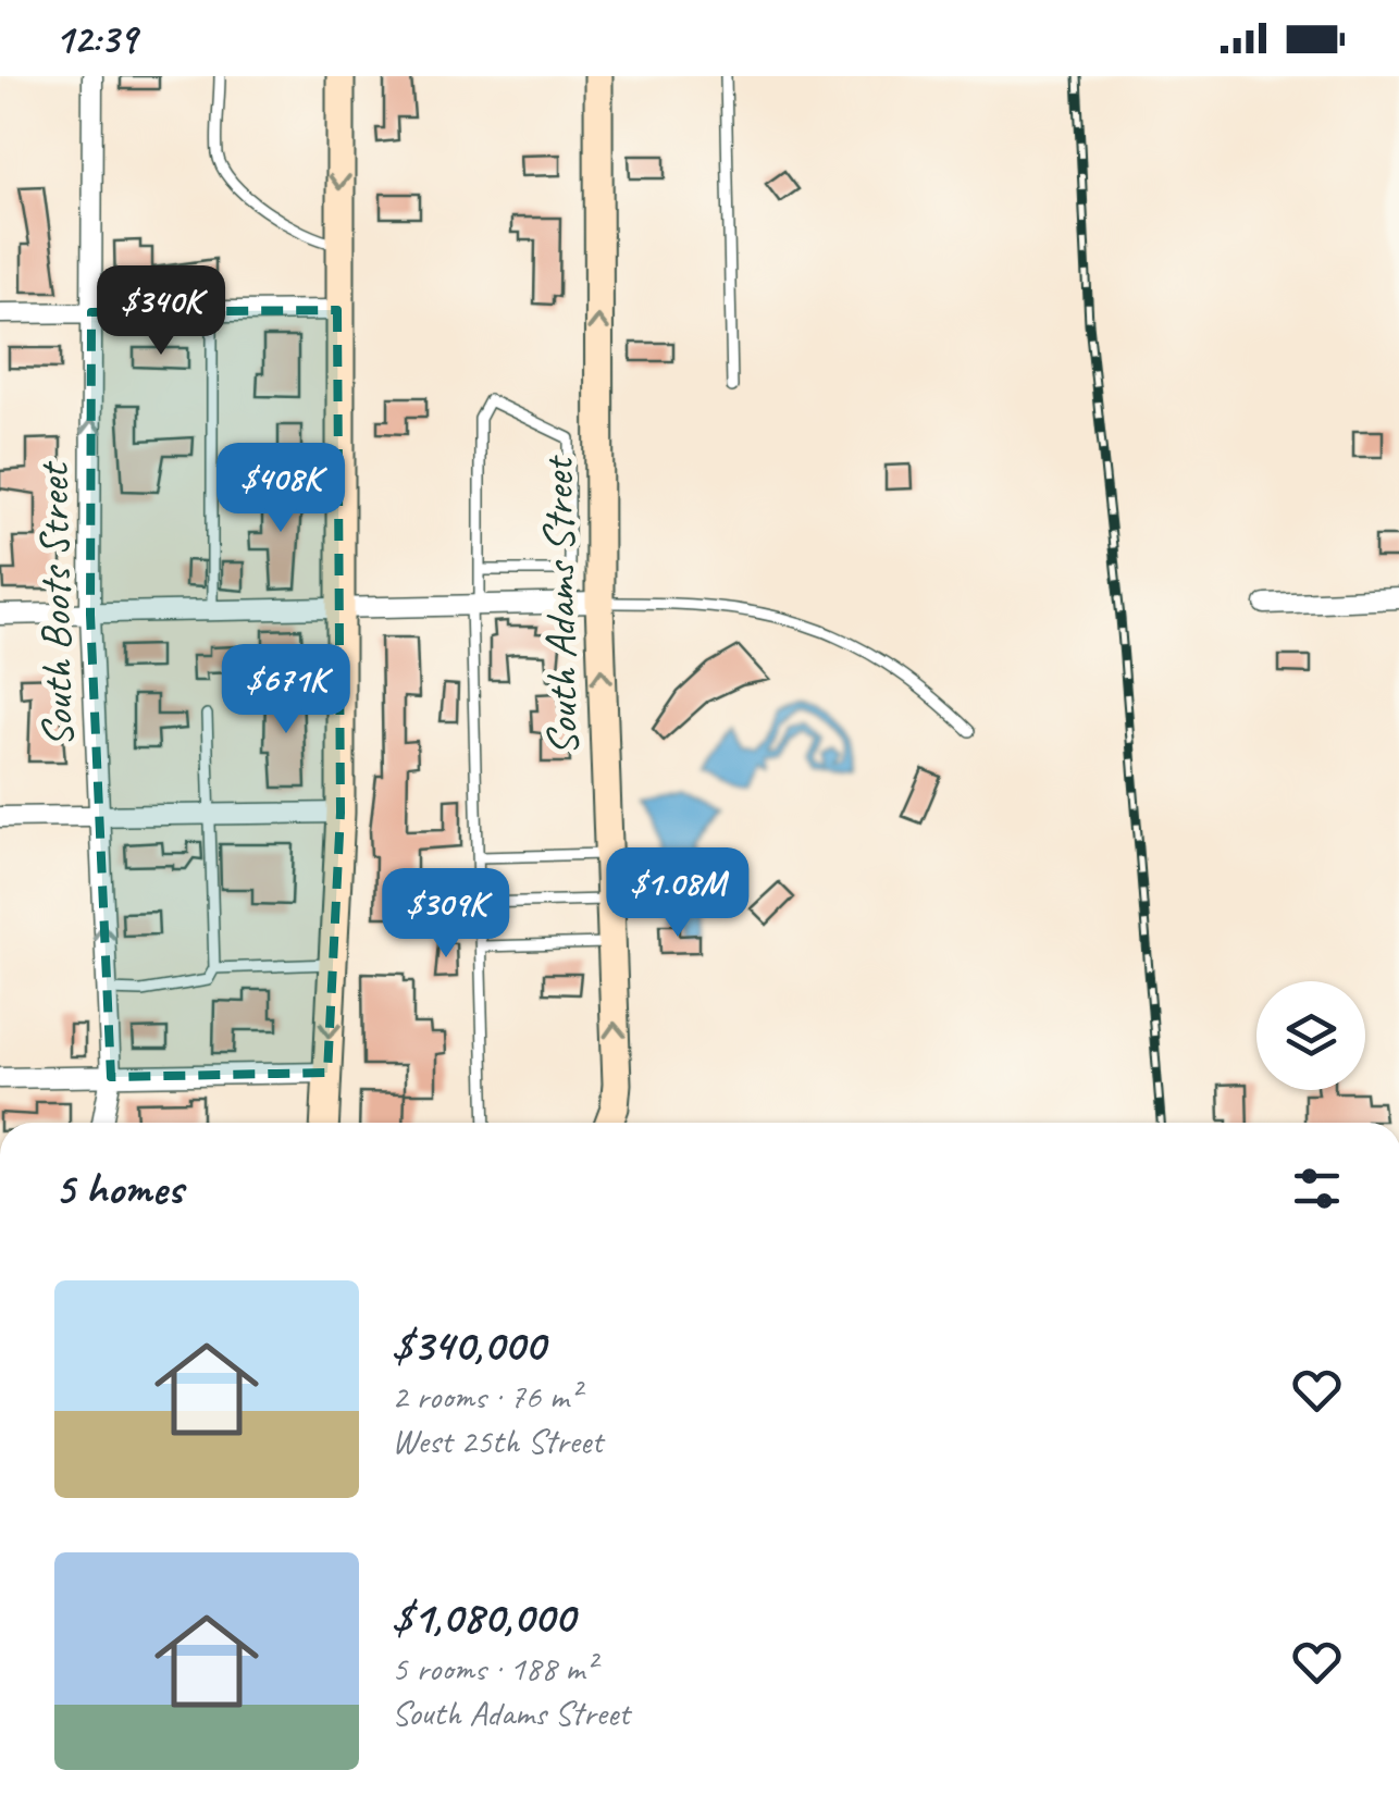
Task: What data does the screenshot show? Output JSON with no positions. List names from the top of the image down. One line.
{"streets":{"main road":["South Adams Street"],"street":["South Boots Street"]},"one_way":["South Boots Street","South Adams Street"],"page":{"status":"12:39","price":["$340K","$408K","$671K","$1.08M","$309K"],"heading":"5 homes","list":[{"name":"$340,000","note":"2 rooms · 76 m² · West 25th Street"},{"name":"$1,080,000","note":"5 rooms · 188 m² · South Adams Street"}]}}
